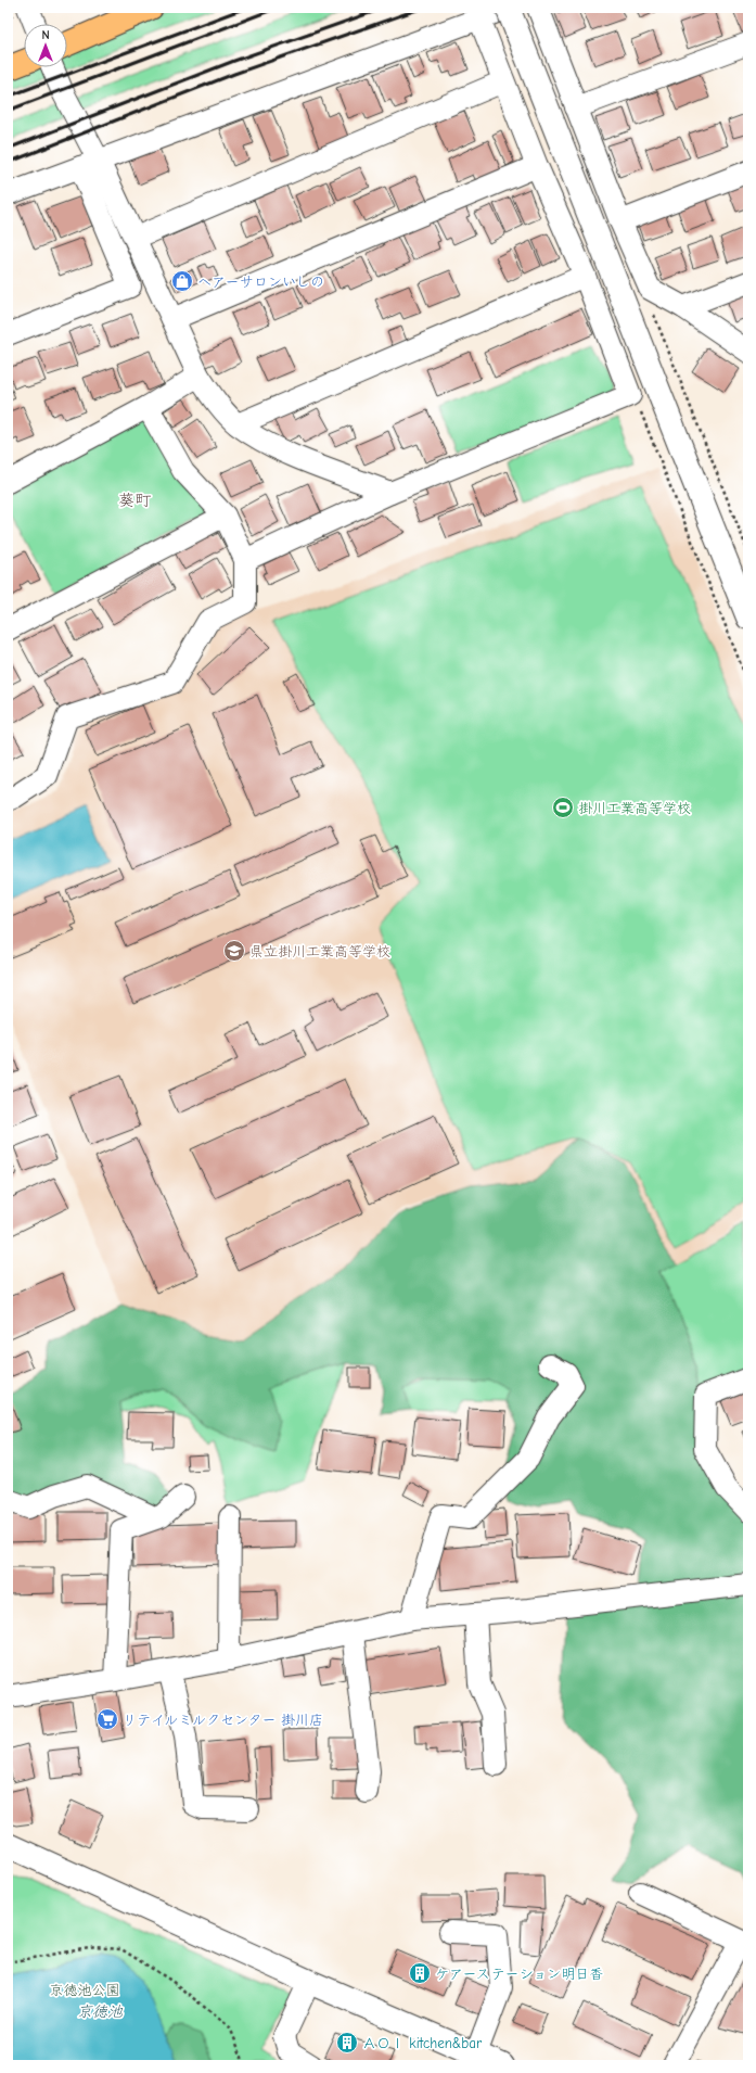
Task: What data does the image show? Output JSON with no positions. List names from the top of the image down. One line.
{"districts":["葵町"],"water":["京徳池"],"parks":["京徳池公園"],"places":{"shop":["ヘアーサロンいしの"],"sports":["掛川工業高等学校"],"school or university":["県立掛川工業高等学校"],"supermarket":["リテイルミルクセンター 掛川店"],"building":["ケアーステーション明日香","ＡＯＩ kitchen&bar"]},"north":"top"}
